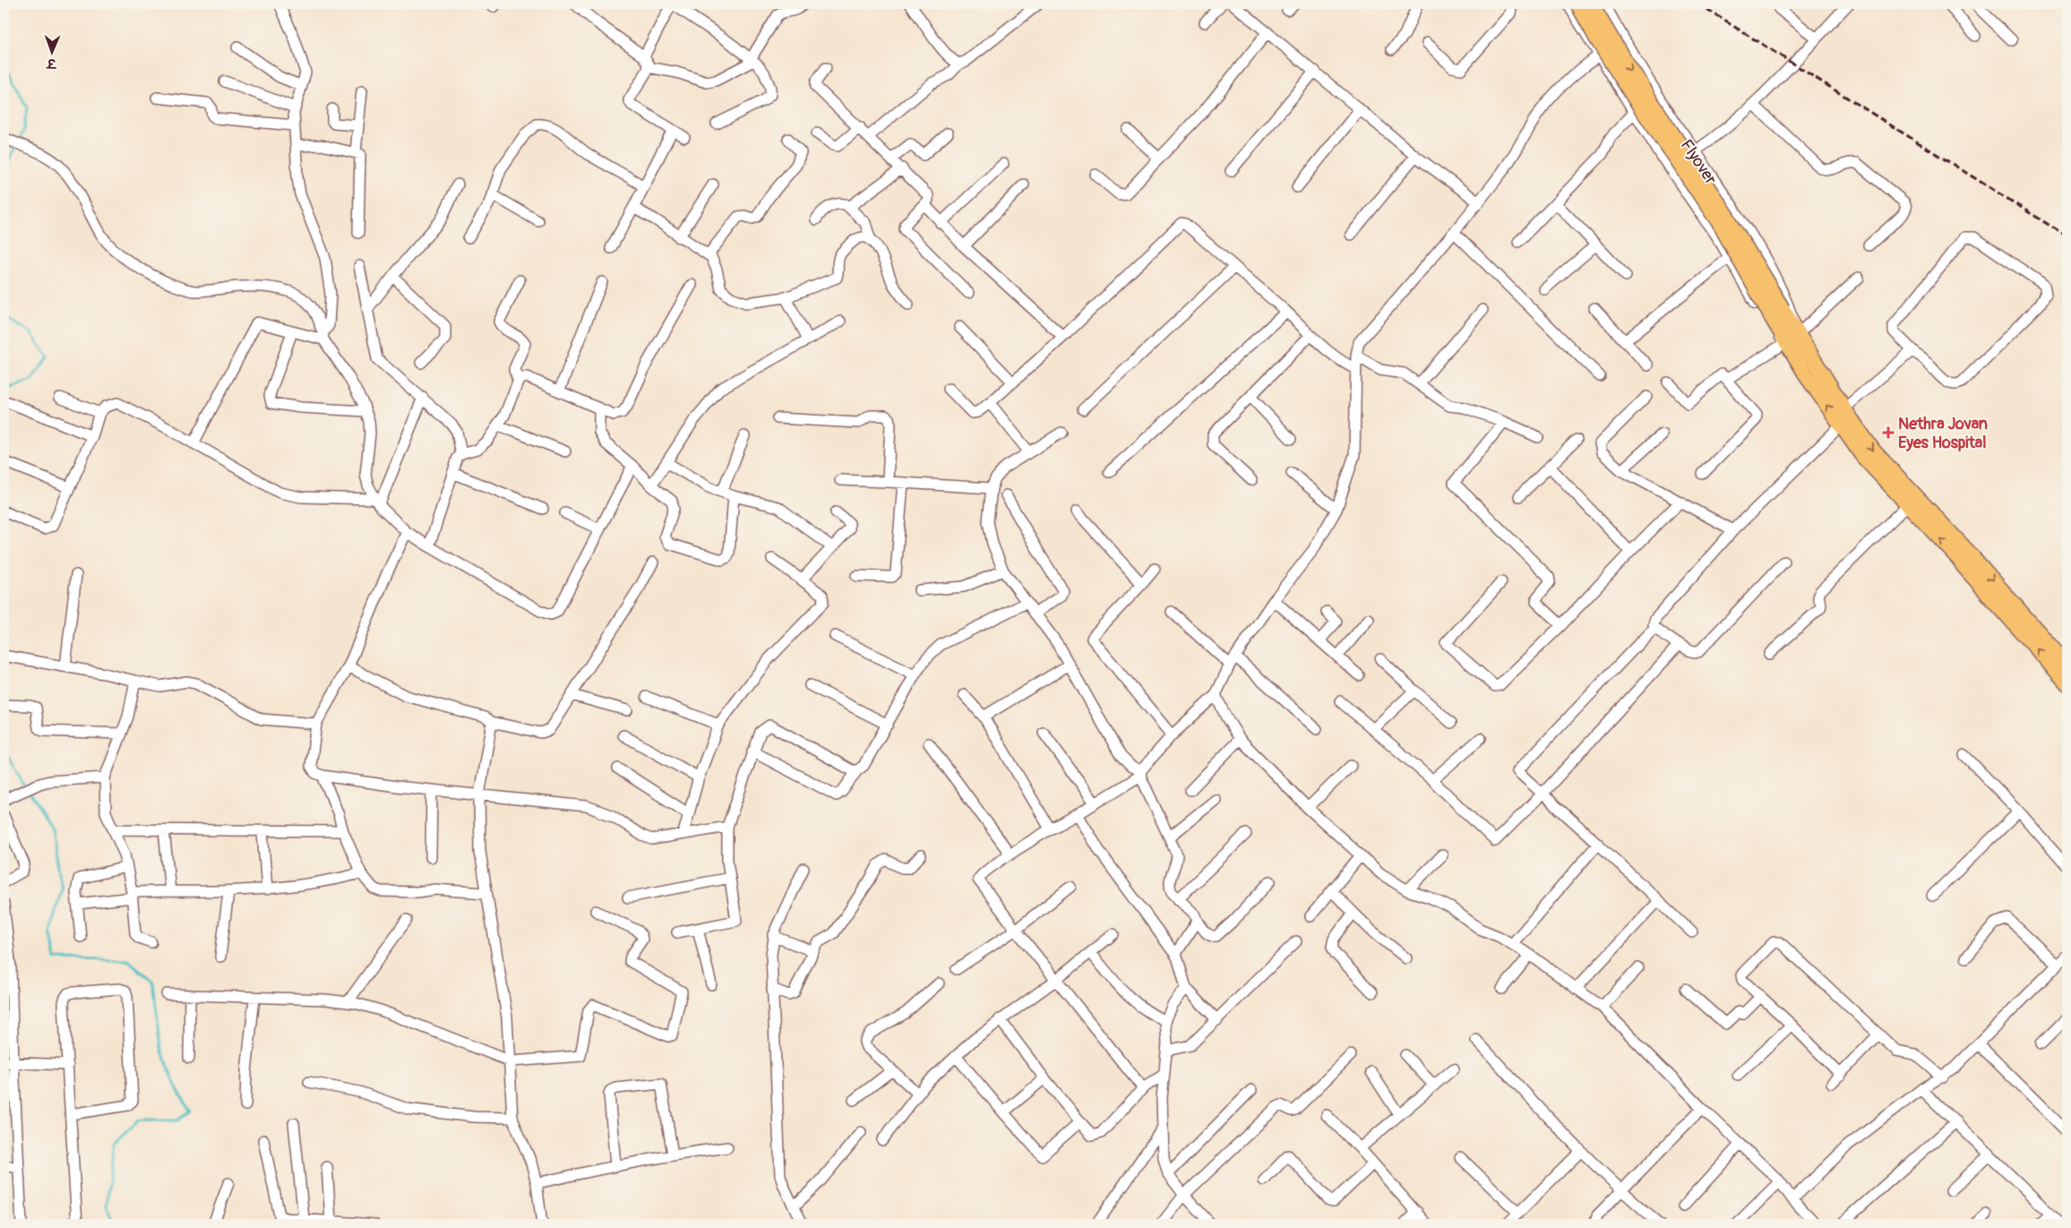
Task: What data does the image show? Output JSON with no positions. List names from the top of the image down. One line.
{"streets":{"highway":["Flyover"]},"places":{"health":["Nethra Jovan Eyes Hospital"]},"north":"bottom"}
